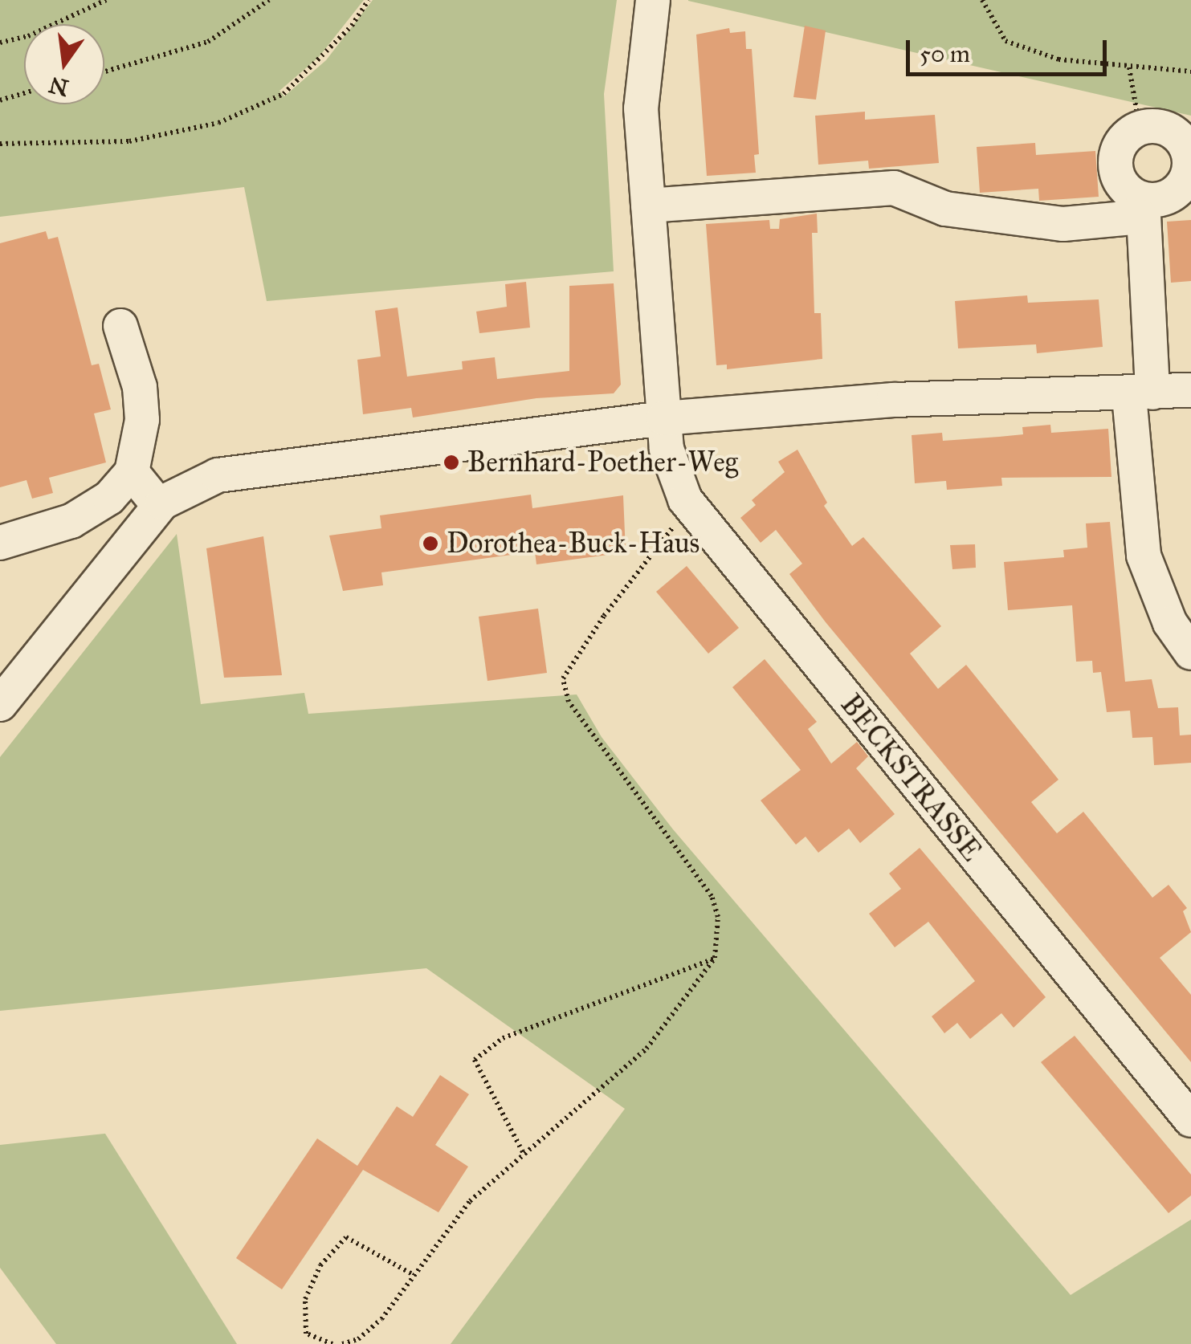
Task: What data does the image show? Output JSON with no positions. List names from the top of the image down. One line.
{"streets":{"street":["BECKSTRASSE"]},"places":["Bernhard-Poether-Weg","Dorothea-Buck-Haus"],"scale_bar":"50 m","north":"bottom"}
